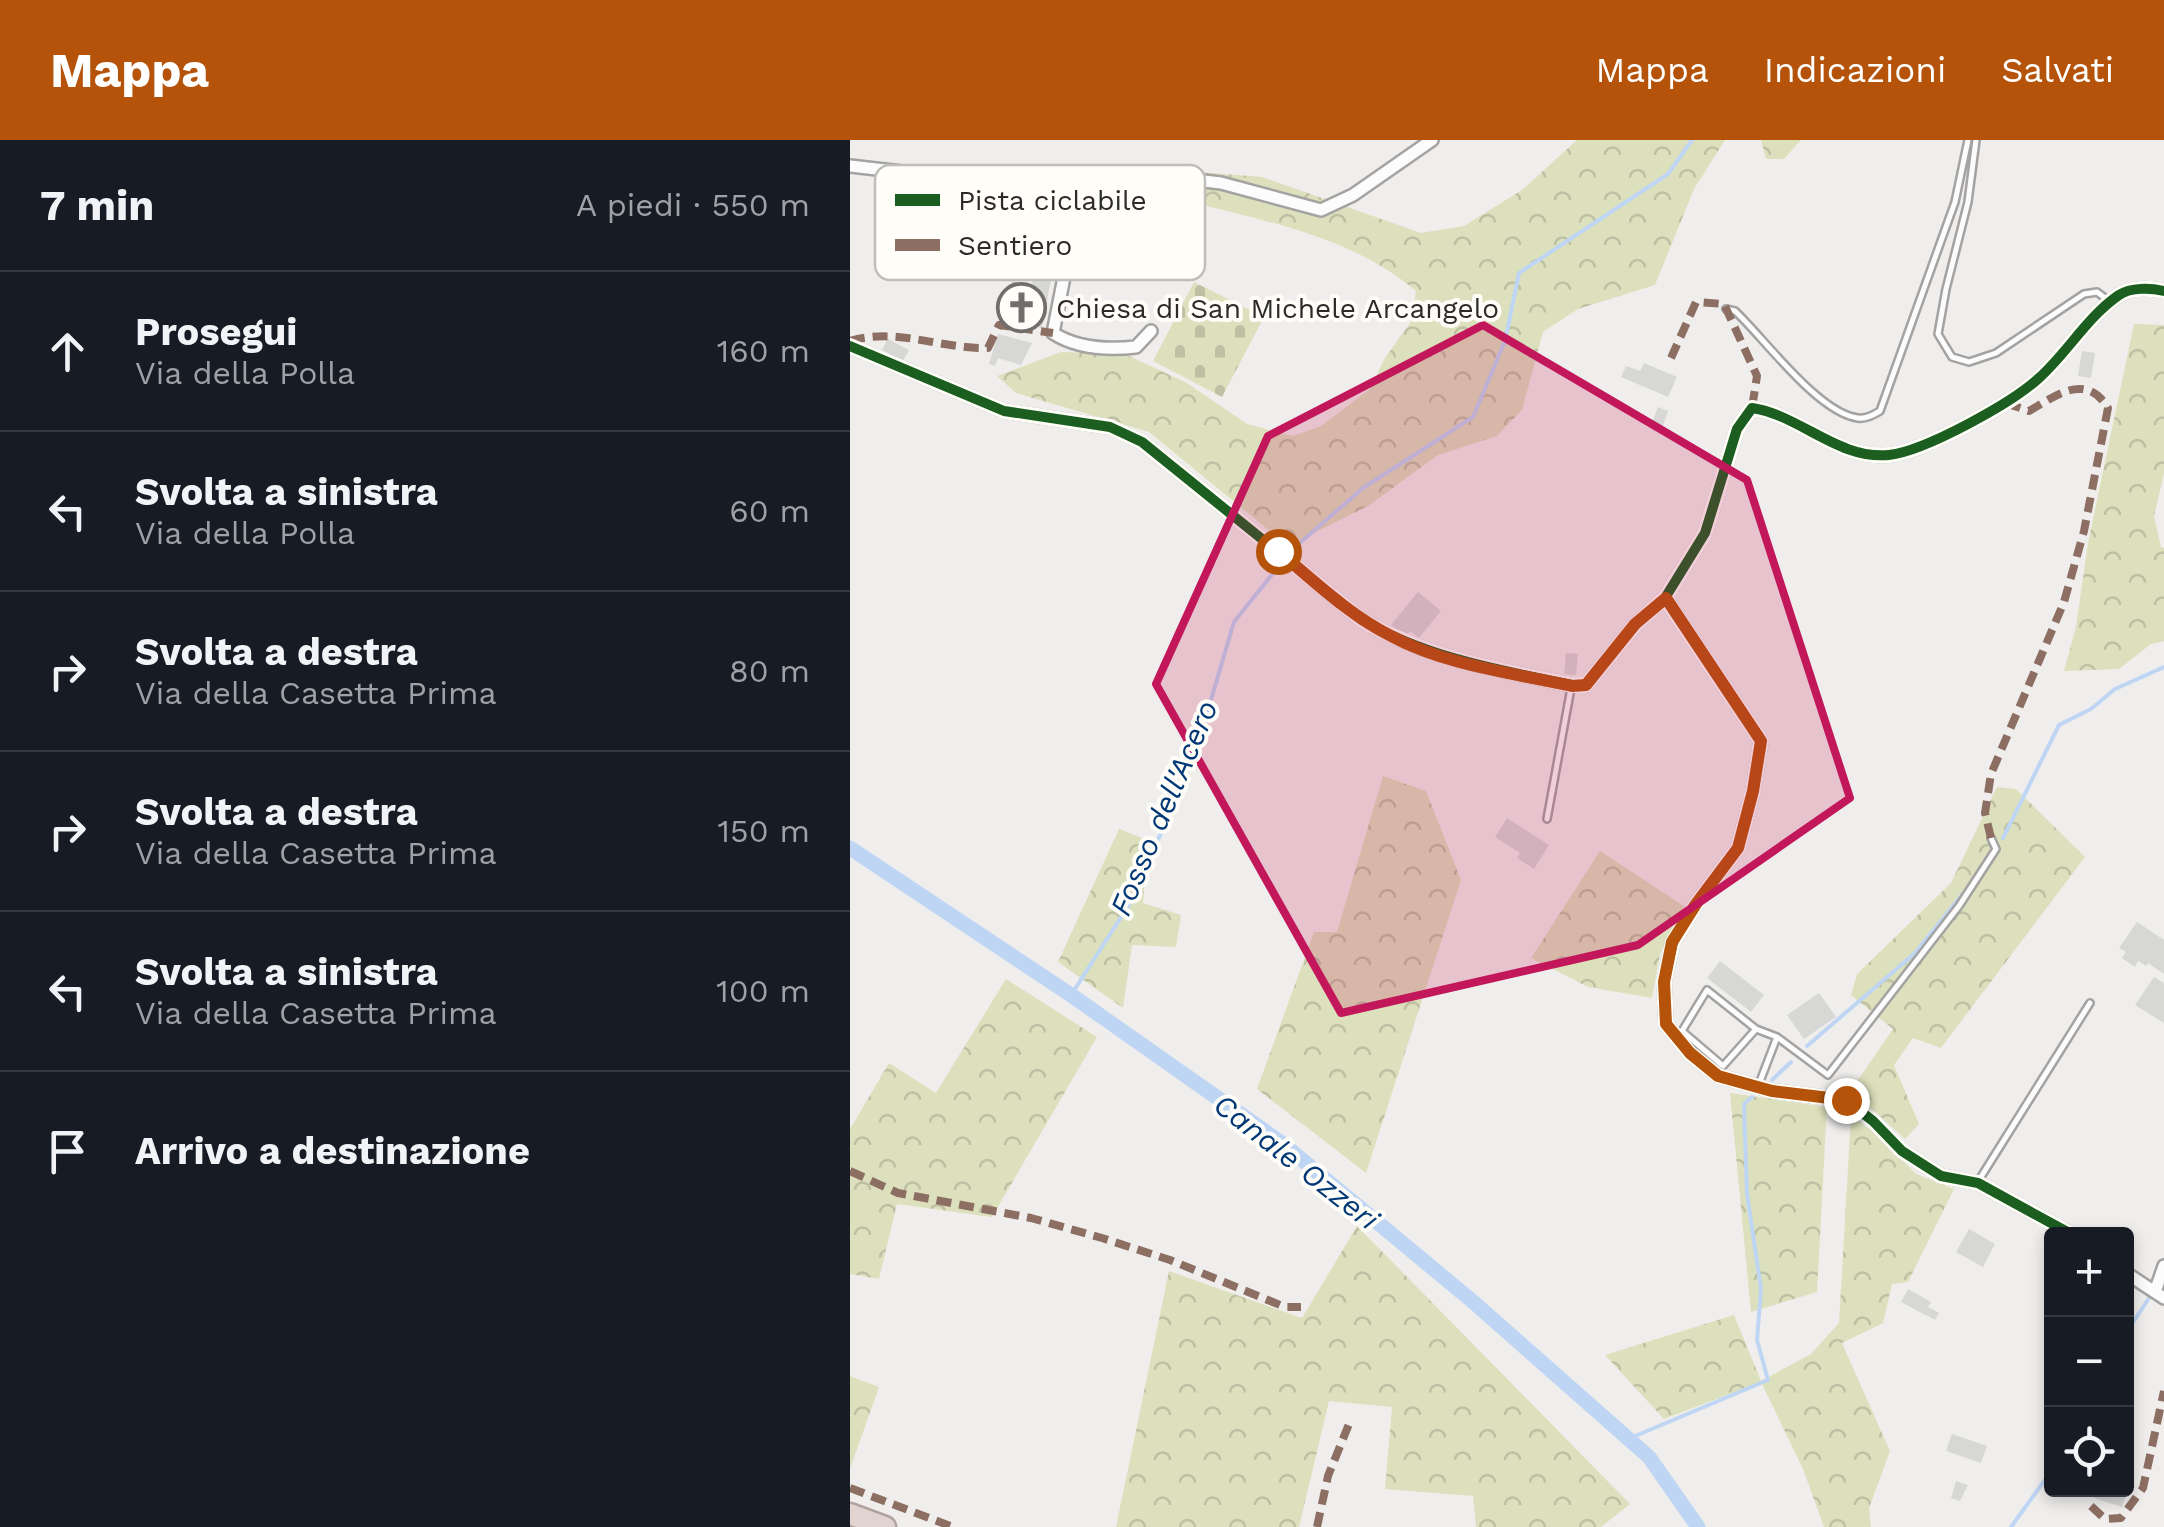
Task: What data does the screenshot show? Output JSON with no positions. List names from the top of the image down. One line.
{"water":["Fosso dell'Acero","Canale Ozzeri"],"places":{"church":["Chiesa di San Michele Arcangelo"]},"legend":["Pista ciclabile","Sentiero"],"page":{"header":"Mappa","nav":["Mappa","Indicazioni","Salvati"],"heading":["7 min","A piedi · 550 m"],"list":[["Prosegui","Via della Polla","160 m"],["Svolta a sinistra","Via della Polla","60 m"],["Svolta a destra","Via della Casetta Prima","80 m"],["Svolta a destra","Via della Casetta Prima","150 m"],["Svolta a sinistra","Via della Casetta Prima","100 m"],"Arrivo a destinazione"],"map_buttons":["+","−"]}}
